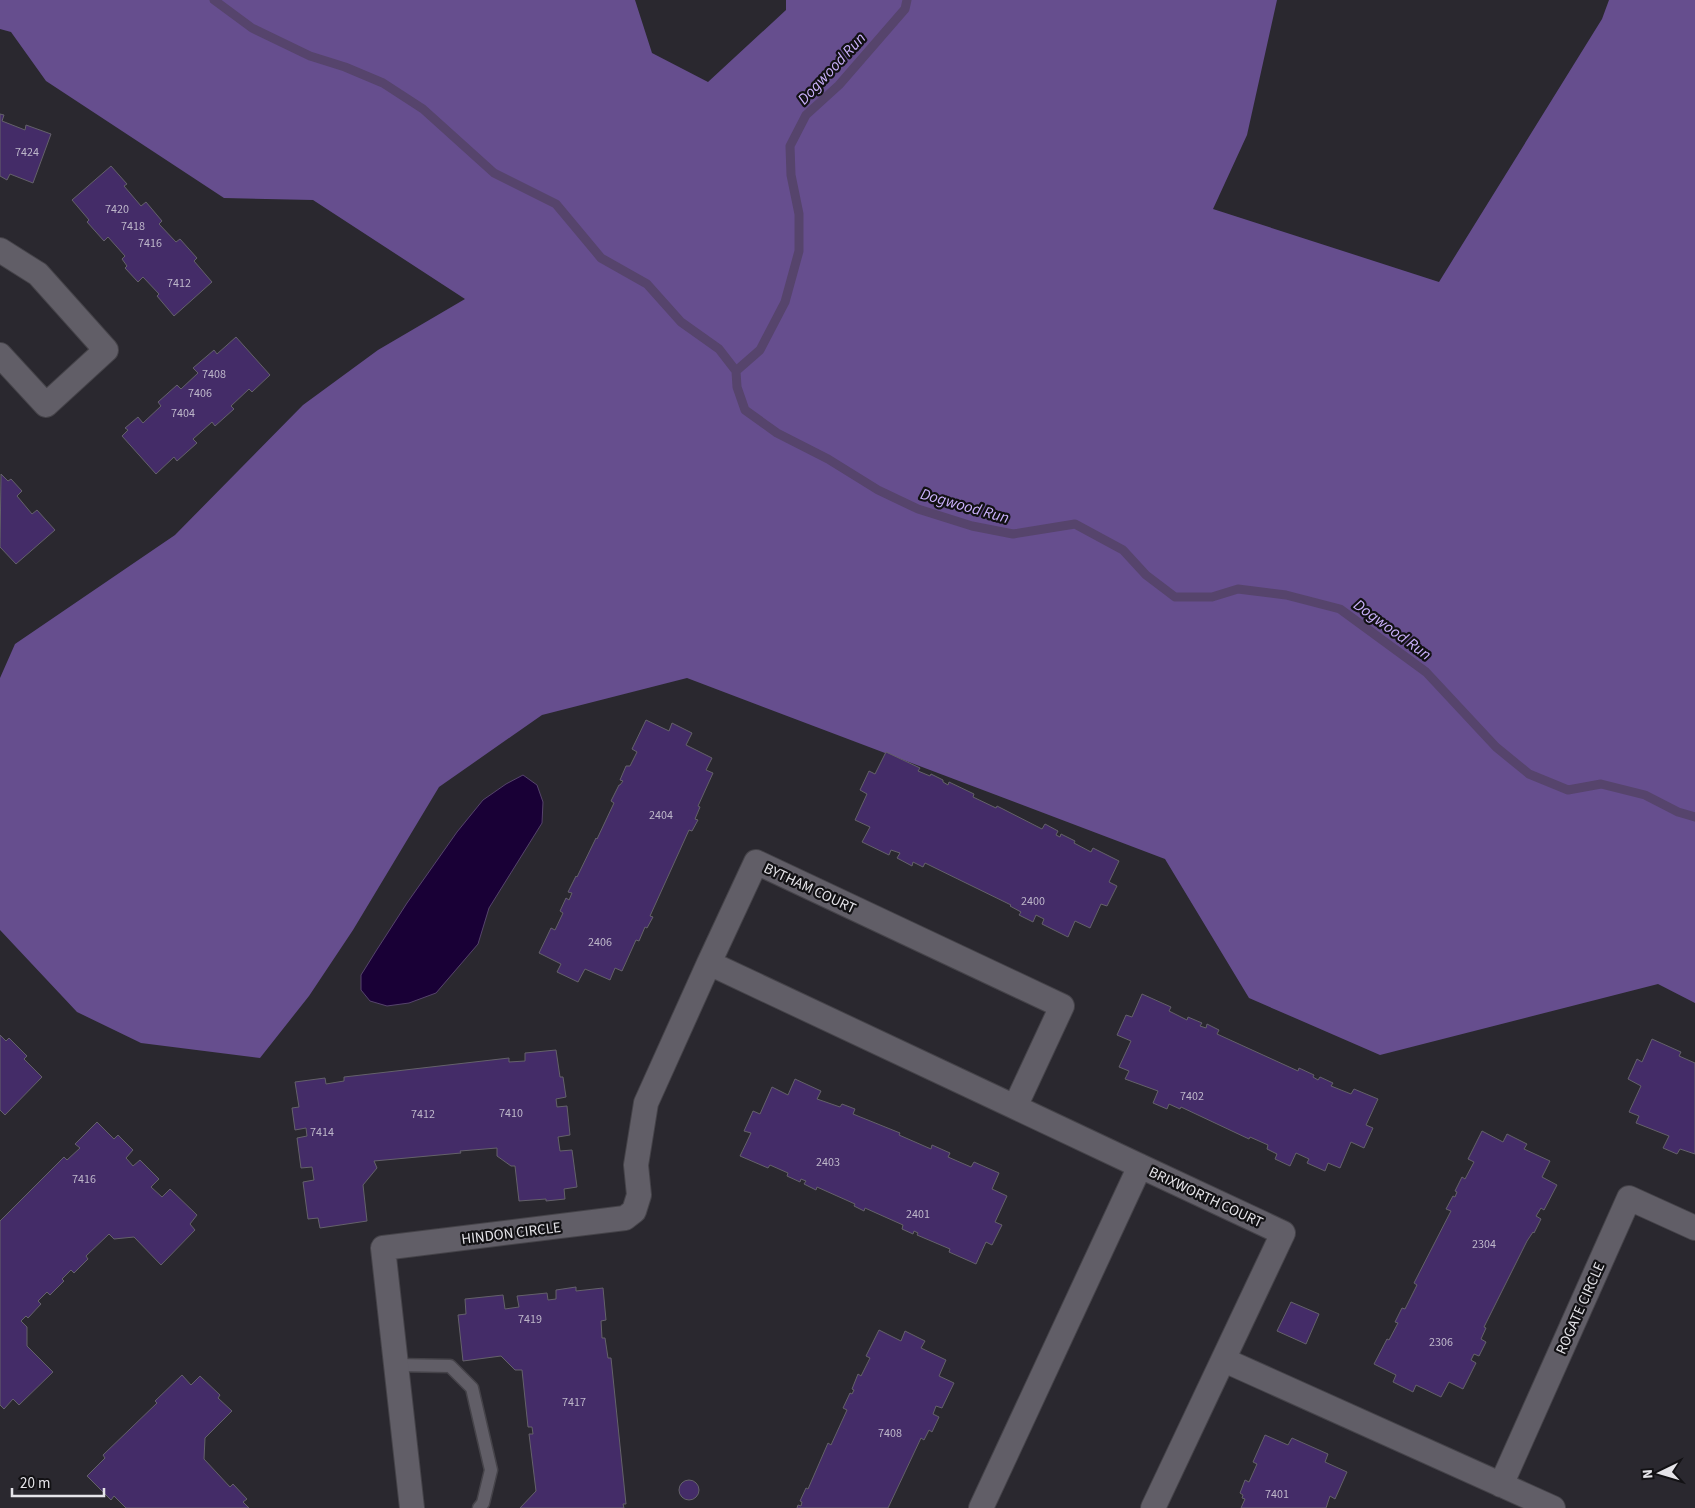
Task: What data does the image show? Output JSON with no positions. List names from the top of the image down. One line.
{"streets":{"street":["BYTHAM COURT","BRIXWORTH COURT","HINDON CIRCLE","ROGATE CIRCLE"]},"crossings":[["BYTHAM COURT","HINDON CIRCLE"]],"water":["Dogwood Run"],"house_numbers":["7424","7420","7418","7416","7412","7408","7406","7404","2404","2400","2406","7402","7410","7412","7414","2403","7416","2401","2304","7419","2306","7417","7408","7401"],"scale_bar":"20 m","north":"left"}
